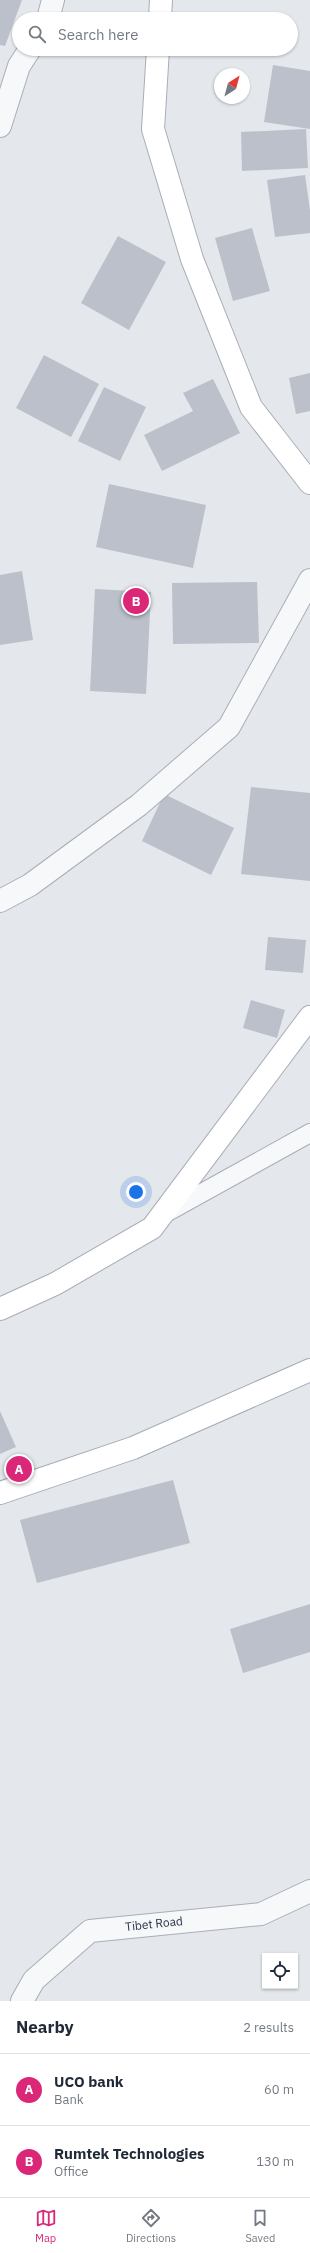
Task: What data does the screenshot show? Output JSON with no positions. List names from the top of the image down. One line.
{"streets":{"street":["Tibet Road"]},"north":"top right","page":{"search":"Search here","pins":["B","A"],"heading":["Nearby","2 results"],"list":[{"mark":"A","name":"UCO bank","note":"Bank","value":"60 m"},{"mark":"B","name":"Rumtek Technologies","note":"Office","value":"130 m"}],"nav":["Map","Directions","Saved"]}}
